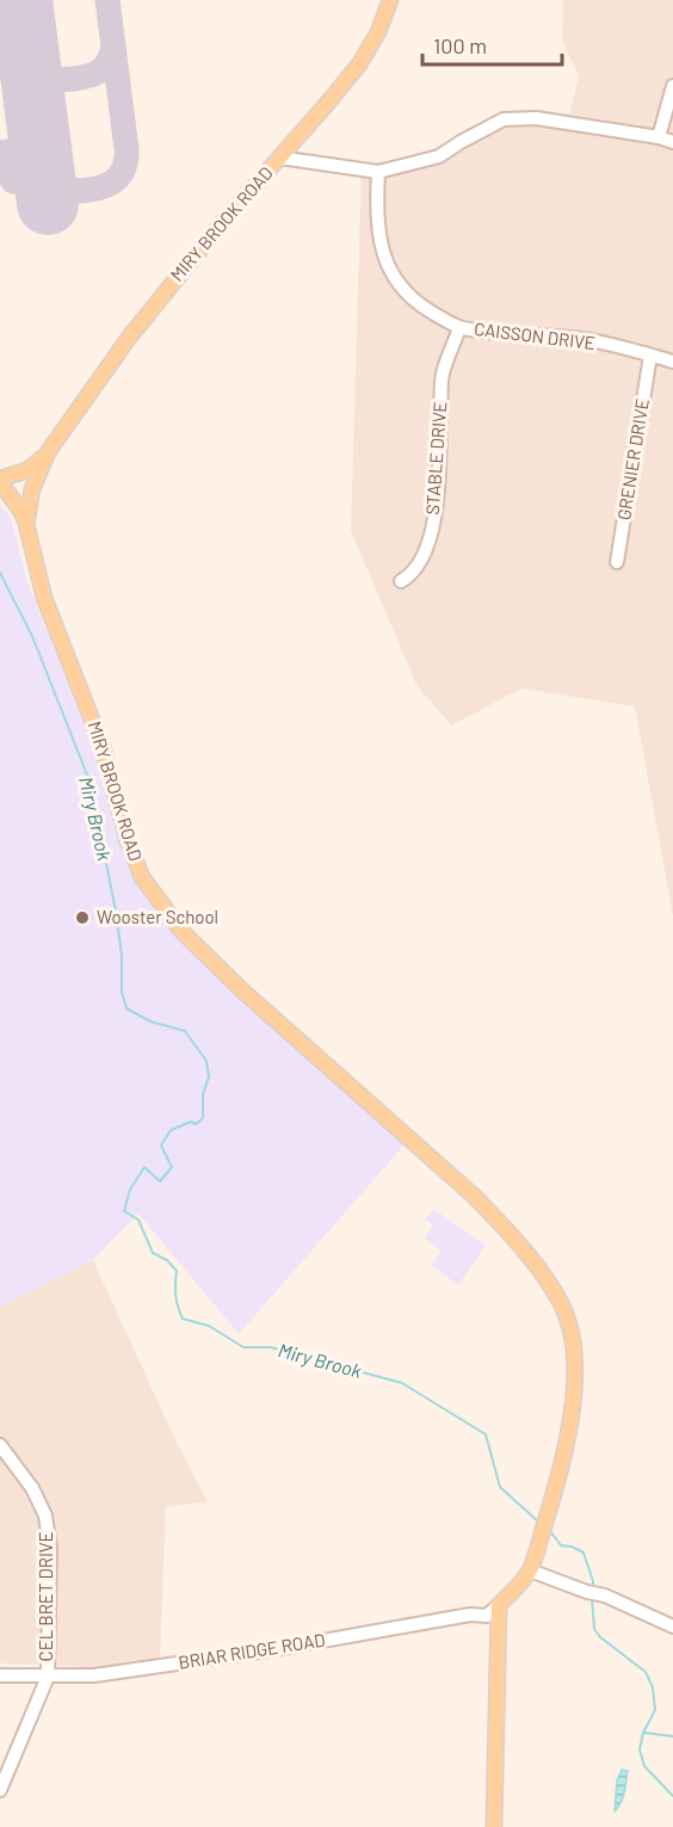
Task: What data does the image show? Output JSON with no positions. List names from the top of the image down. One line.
{"streets":{"main road":["MIRY BROOK ROAD"],"street":["CAISSON DRIVE","STABLE DRIVE","GRENIER DRIVE","CEL BRET DRIVE","BRIAR RIDGE ROAD"]},"crossings":[["MIRY BROOK ROAD","BRIAR RIDGE ROAD"],["CAISSON DRIVE","STABLE DRIVE"],["CAISSON DRIVE","GRENIER DRIVE"],["CEL BRET DRIVE","BRIAR RIDGE ROAD"]],"water":["Miry Brook"],"places":["Wooster School"],"scale_bar":"100 m"}
